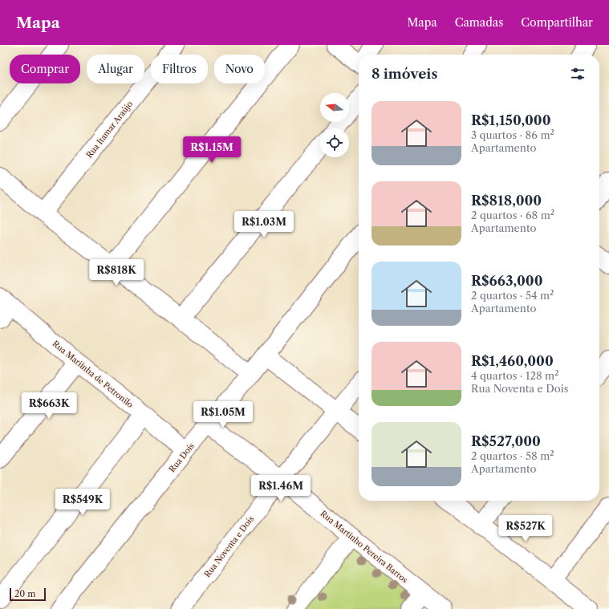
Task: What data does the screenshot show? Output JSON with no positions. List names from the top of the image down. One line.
{"streets":{"street":["Rua Itamar Araújo","Rua Mariinha de Petronilo","Rua Dois","Rua Noventa e Dois","Rua Martinho Pereira Barros"]},"crossings":[["Rua Mariinha de Petronilo","Rua Dois"],["Rua Dois","Rua Martinho Pereira Barros"],["Rua Noventa e Dois","Rua Martinho Pereira Barros"]],"scale_bar":"20 m","north":"left","page":{"header":"Mapa","nav":["Mapa","Camadas","Compartilhar"],"chip":["Comprar","Alugar","Filtros","Novo"],"heading":"8 imóveis","list":[{"name":"R$1,150,000","note":"3 quartos · 86 m² · Apartamento"},{"name":"R$818,000","note":"2 quartos · 68 m² · Apartamento"},{"name":"R$663,000","note":"2 quartos · 54 m² · Apartamento"},{"name":"R$1,460,000","note":"4 quartos · 128 m² · Rua Noventa e Dois"},{"name":"R$527,000","note":"2 quartos · 58 m² · Apartamento"}],"price":["R$1.15M","R$1.03M","R$818K","R$663K","R$1.05M","R$1.46M","R$549K","R$527K"],"scale":"20 m"}}
